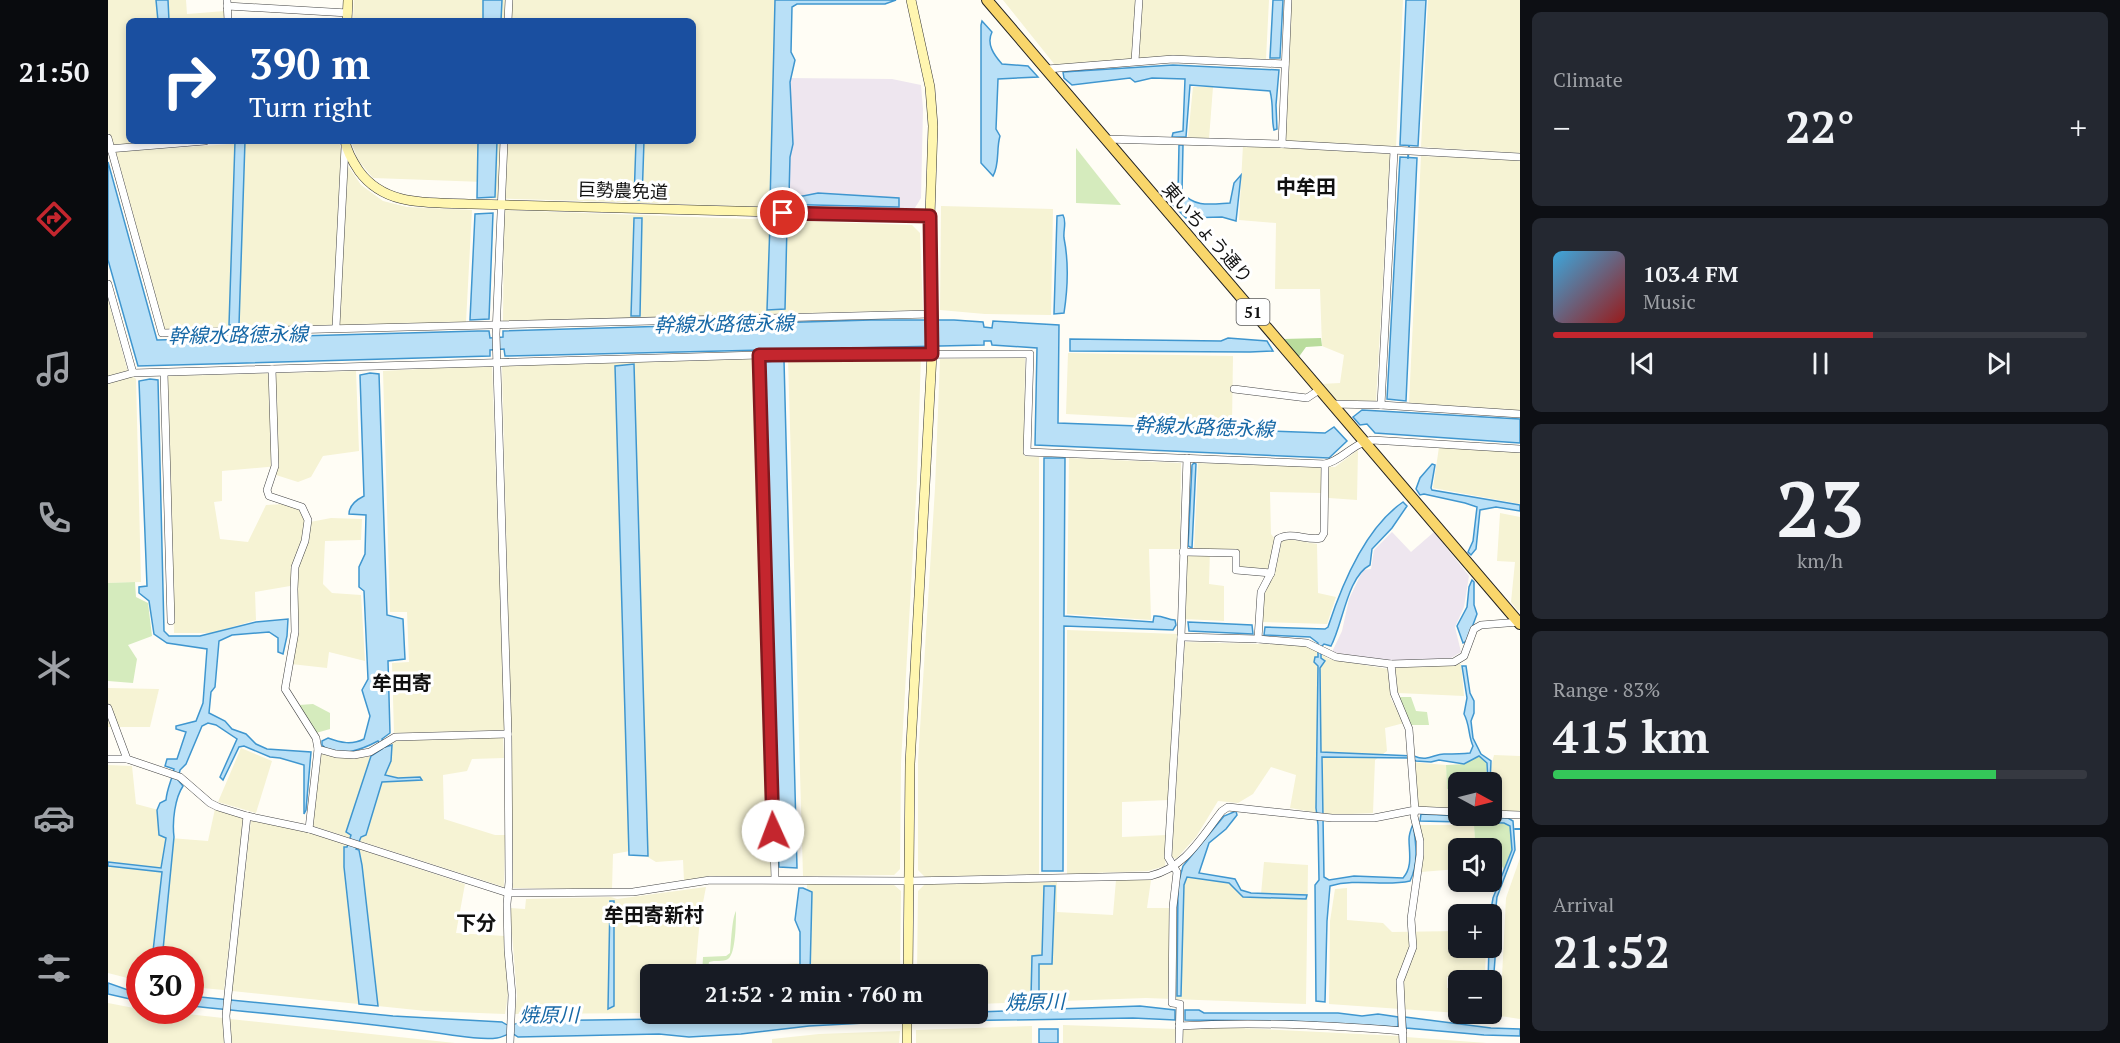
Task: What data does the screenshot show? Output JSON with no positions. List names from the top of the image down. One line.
{"streets":{"main road":["東いちょう通り","51"],"street":["巨勢農免道"]},"districts":["中牟田","牟田寄","牟田寄新村","下分"],"water":["幹線水路徳永線","焼原川"],"north":"right","page":{"tabs":"21:50","tile":["Climate",["23","km/h"],["Range · 83%","415 km"],["Arrival","21:52"]],"turn":["390 m","Turn right"],"heat":["−","22°","+"],"song":["103.4 FM","Music"],"map_buttons":["+","−"],"limit":"30","trip":"21:52 · 2 min · 760 m"}}
